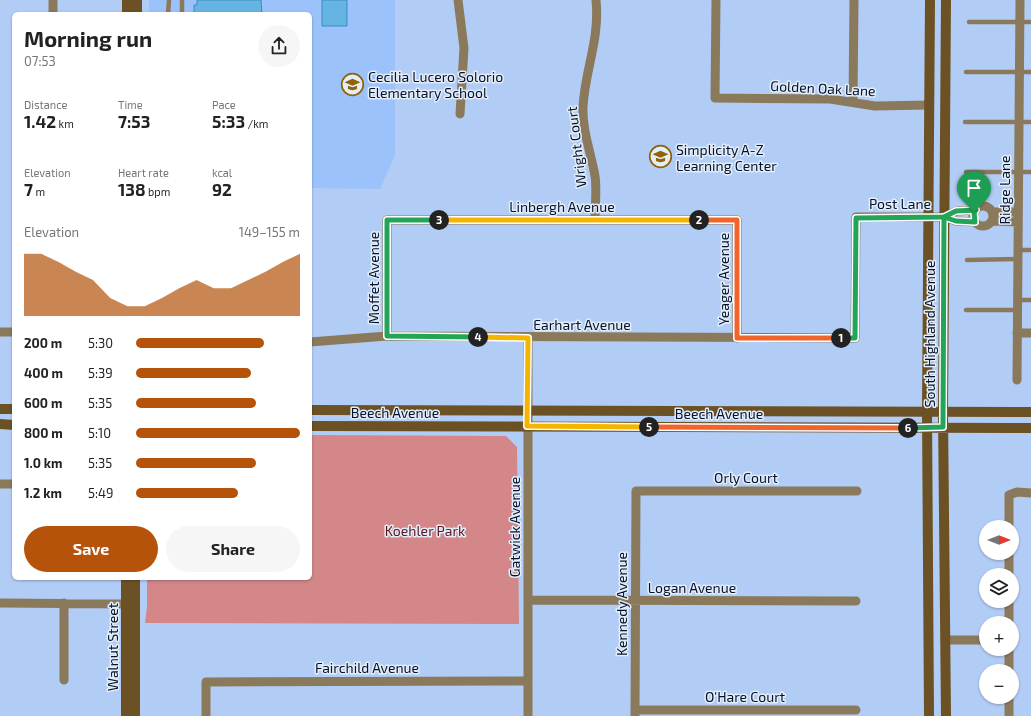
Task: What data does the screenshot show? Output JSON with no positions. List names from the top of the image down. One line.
{"streets":{"street":["Golden Oak Lane","Wright Court","Ridge Lane","Post Lane","Linbergh Avenue","Moffet Avenue","Yeager Avenue","Earhart Avenue","South Highland Avenue","Beech Avenue","Orly Court","Gatwick Avenue","Logan Avenue","Kennedy Avenue","Walnut Street","Fairchild Avenue","O'Hare Court"]},"crossings":[["Golden Oak Lane","South Highland Avenue"],["Wright Court","Linbergh Avenue"],["Post Lane","Earhart Avenue"],["Post Lane","South Highland Avenue"],["Linbergh Avenue","Moffet Avenue"],["Linbergh Avenue","Yeager Avenue"],["Moffet Avenue","Earhart Avenue"],["Yeager Avenue","Earhart Avenue"],["Earhart Avenue","Gatwick Avenue"],["South Highland Avenue","Beech Avenue"],["Beech Avenue","Gatwick Avenue"],["Orly Court","Kennedy Avenue"],["Gatwick Avenue","Logan Avenue"],["Gatwick Avenue","Fairchild Avenue"],["Logan Avenue","Kennedy Avenue"],["Kennedy Avenue","O'Hare Court"]],"parks":["Koehler Park"],"places":{"school or university":["Cecilia Lucero Solorio Elementary School","Simplicity A-Z Learning Center"]},"north":"right","page":{"heading":["Morning run","07:53"],"stats":[["Distance","1.42 km"],["Time","7:53"],["Pace","5:33 /km"],["Elevation","7 m"],["Heart rate","138 bpm"],["kcal","92"]],"pins":["2","3","4","1","5","6"],"chart":["Elevation","149–155 m"],"list":[{"name":"200 m","note":"5:30"},{"name":"400 m","note":"5:39"},{"name":"600 m","note":"5:35"},{"name":"800 m","note":"5:10"},{"name":"1.0 km","note":"5:35"},{"name":"1.2 km","note":"5:49"}],"buttons":["Save","Share"],"map_buttons":["+","−"]}}
